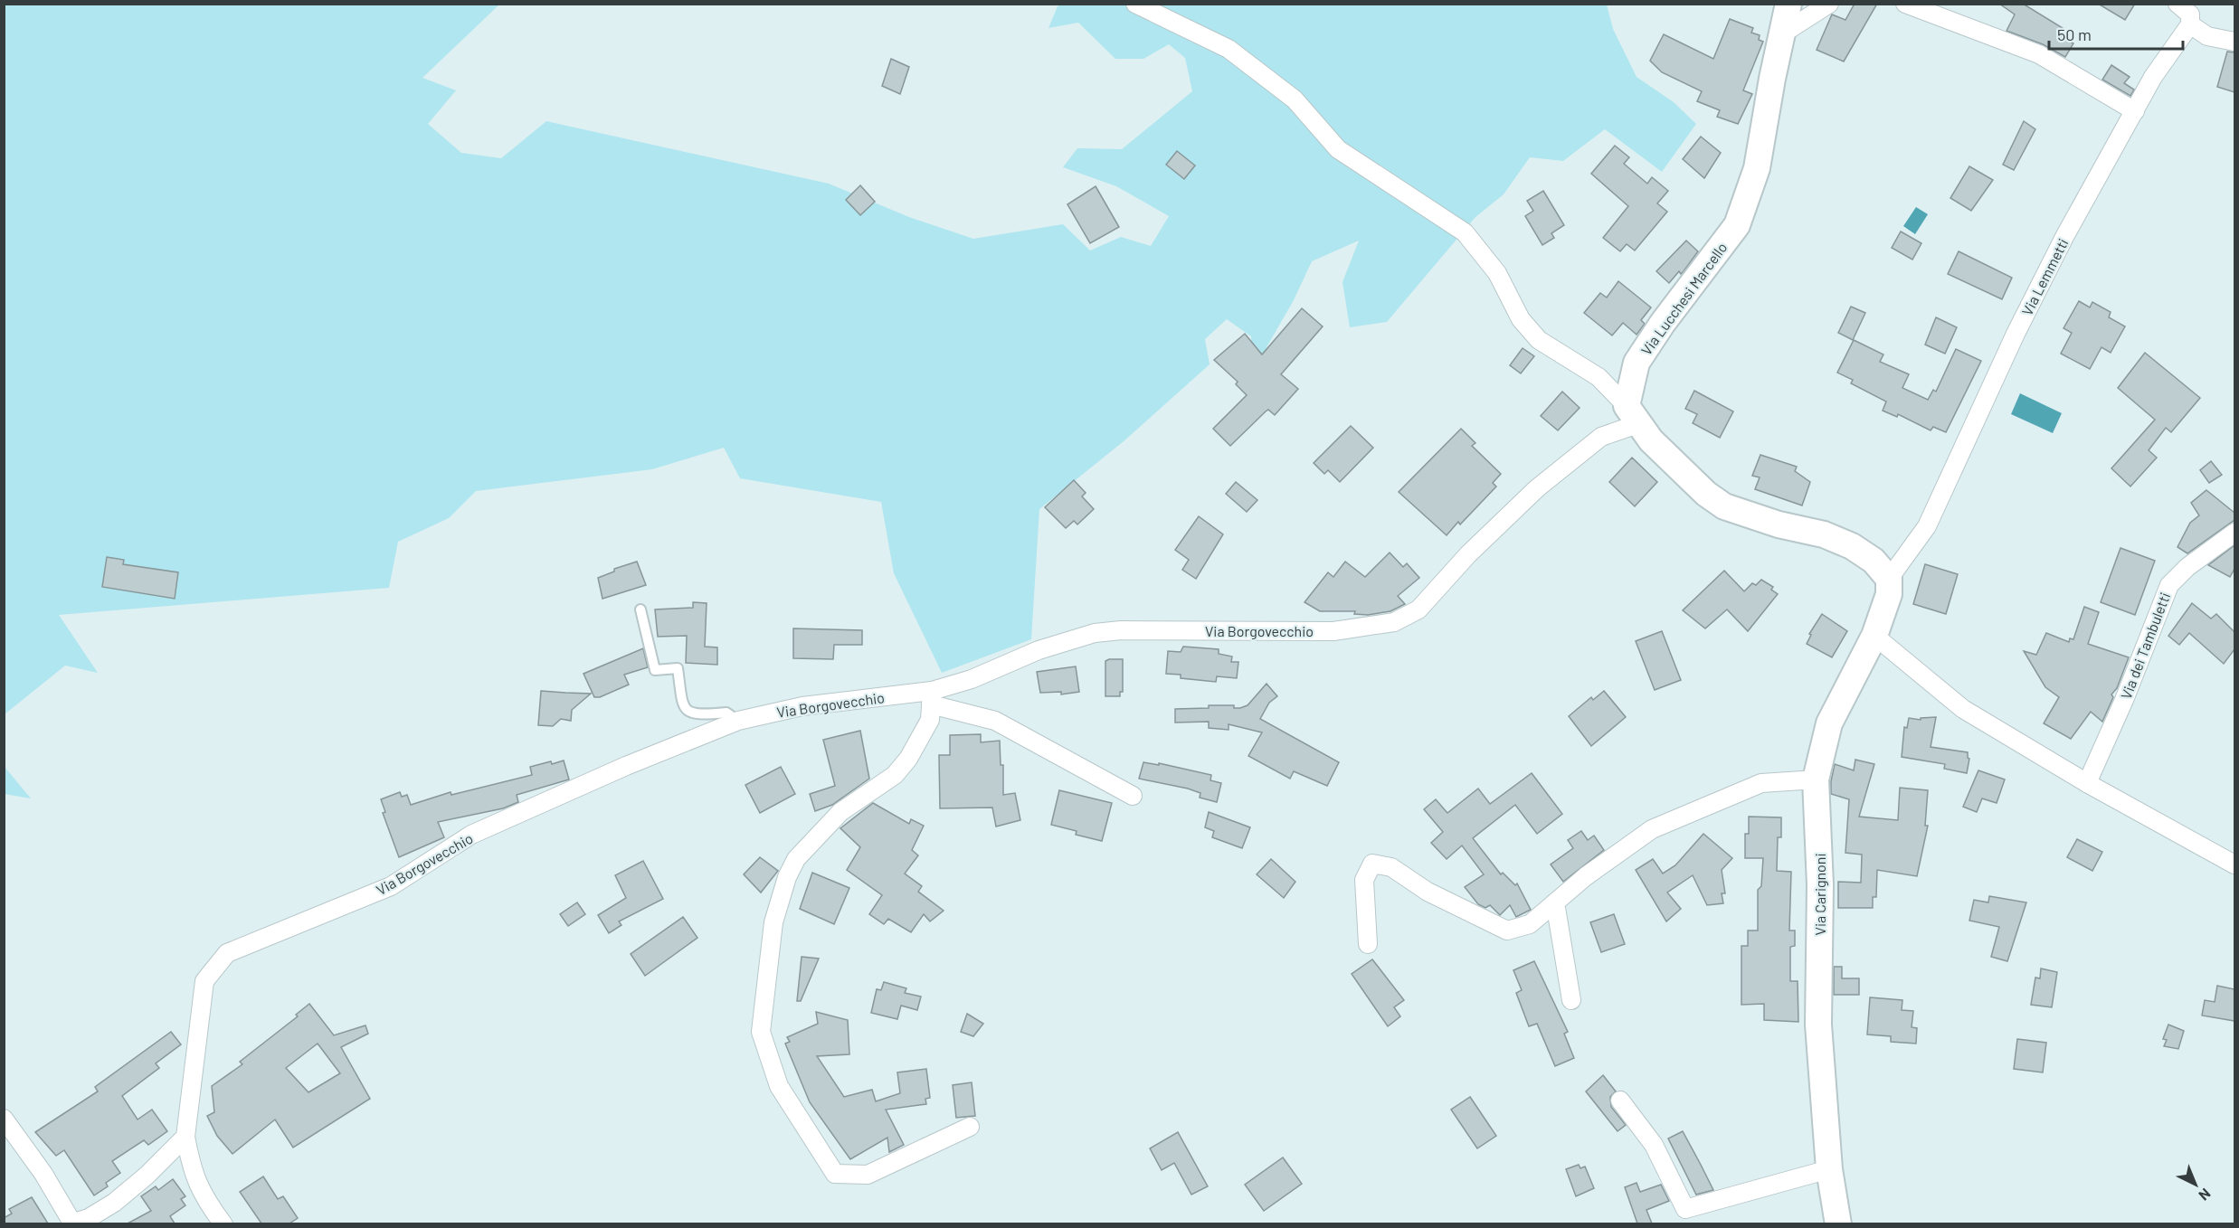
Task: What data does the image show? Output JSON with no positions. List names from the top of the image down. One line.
{"streets":{"street":["Via Lemmetti","Via Lucchesi Marcello","Via Borgovecchio","Via dei Tambuletti","Via Carignoni"]},"crossings":[["Via Lemmetti","Via Carignoni"],["Via Lucchesi Marcello","Via Borgovecchio"]],"scale_bar":"50 m","north":"bottom right"}
